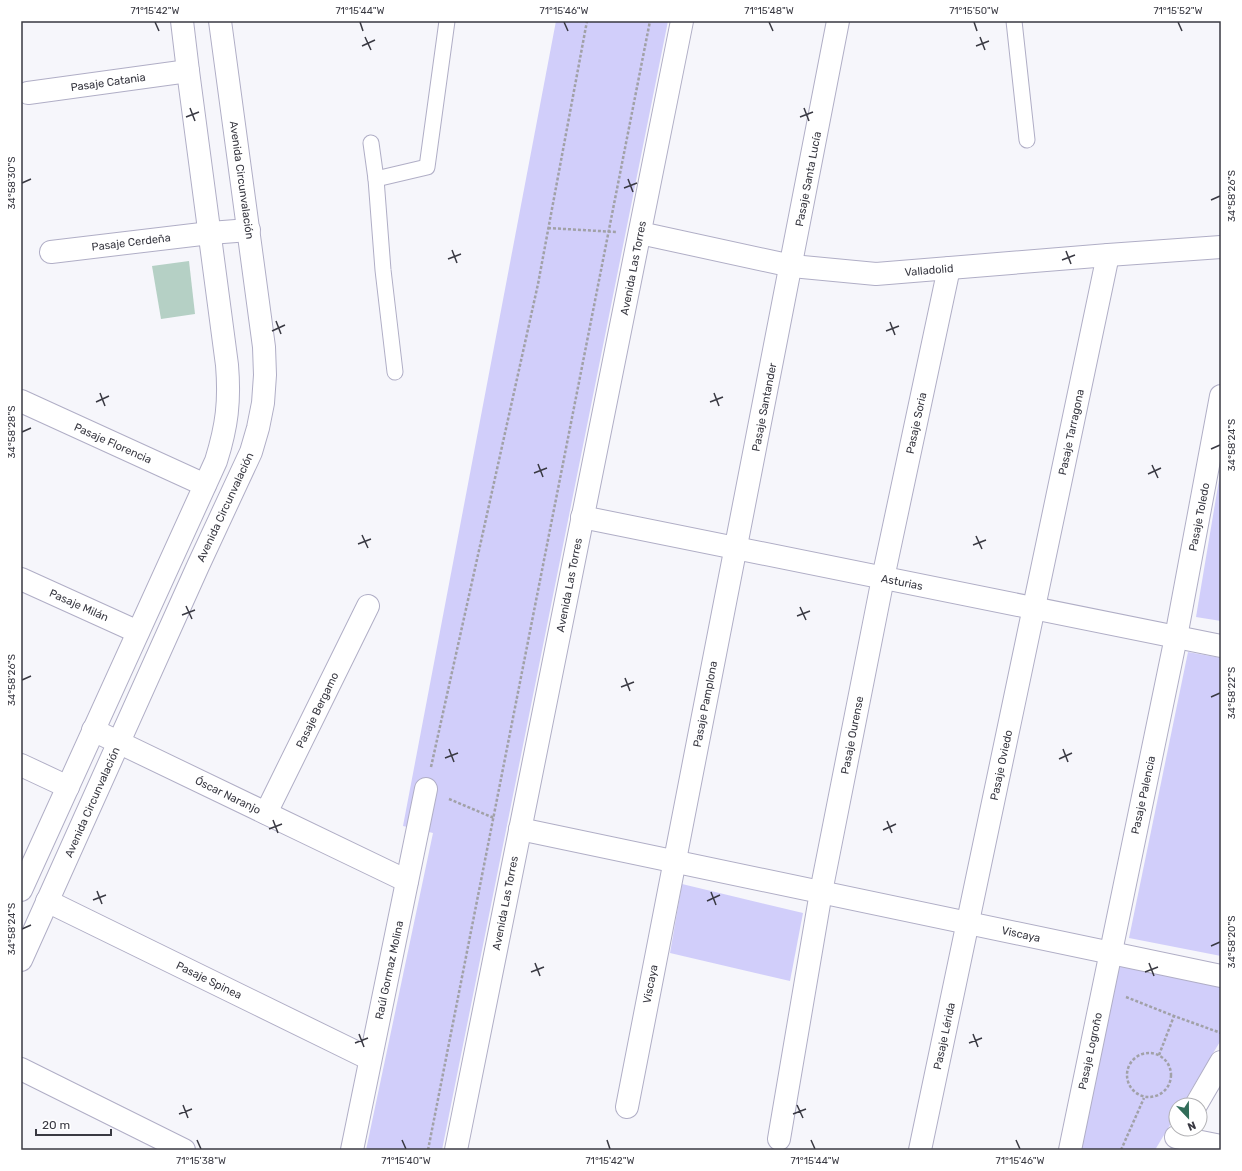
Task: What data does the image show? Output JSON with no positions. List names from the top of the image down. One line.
{"streets":{"street":["Pasaje Catania","Pasaje Santa Lucía","Avenida Circunvalación","Pasaje Cerdeña","Avenida Las Torres","Valladolid","Pasaje Santander","Pasaje Soria","Pasaje Tarragona","Pasaje Florencia","Pasaje Toledo","Asturias","Pasaje Milán","Pasaje Pamplona","Pasaje Bergamo","Pasaje Ourense","Pasaje Oviedo","Óscar Naranjo","Pasaje Palencia","Viscaya","Raúl Gormaz Molina","Pasaje Spinea","Pasaje Lérida","Pasaje Logroño"]},"crossings":[["Pasaje Santa Lucía","Valladolid"],["Pasaje Santa Lucía","Pasaje Santander"],["Avenida Circunvalación","Pasaje Cerdeña"],["Avenida Circunvalación","Óscar Naranjo"],["Avenida Circunvalación","Pasaje Spinea"],["Avenida Las Torres","Valladolid"],["Avenida Las Torres","Asturias"],["Avenida Las Torres","Viscaya"],["Valladolid","Pasaje Santander"],["Valladolid","Pasaje Soria"],["Valladolid","Pasaje Tarragona"],["Pasaje Santander","Asturias"],["Pasaje Santander","Pasaje Pamplona"],["Pasaje Soria","Asturias"],["Pasaje Soria","Pasaje Ourense"],["Pasaje Tarragona","Asturias"],["Pasaje Tarragona","Pasaje Oviedo"],["Pasaje Toledo","Asturias"],["Pasaje Toledo","Pasaje Palencia"],["Asturias","Pasaje Pamplona"],["Asturias","Pasaje Ourense"],["Asturias","Pasaje Oviedo"],["Asturias","Pasaje Palencia"],["Pasaje Pamplona","Viscaya"],["Pasaje Bergamo","Óscar Naranjo"],["Pasaje Ourense","Viscaya"],["Pasaje Oviedo","Viscaya"],["Pasaje Oviedo","Pasaje Lérida"],["Óscar Naranjo","Raúl Gormaz Molina"],["Pasaje Palencia","Viscaya"],["Pasaje Palencia","Pasaje Logroño"],["Viscaya","Pasaje Lérida"],["Viscaya","Pasaje Logroño"],["Raúl Gormaz Molina","Pasaje Spinea"]],"scale_bar":"20 m","north":"bottom","coordinates":["71°15'42\"W","71°15'44\"W","71°15'46\"W","71°15'48\"W","71°15'50\"W","71°15'52\"W","34°58'30\"S","34°58'26\"S","34°58'28\"S","34°58'24\"S","34°58'22\"S","34°58'20\"S","71°15'38\"W","71°15'40\"W"]}
